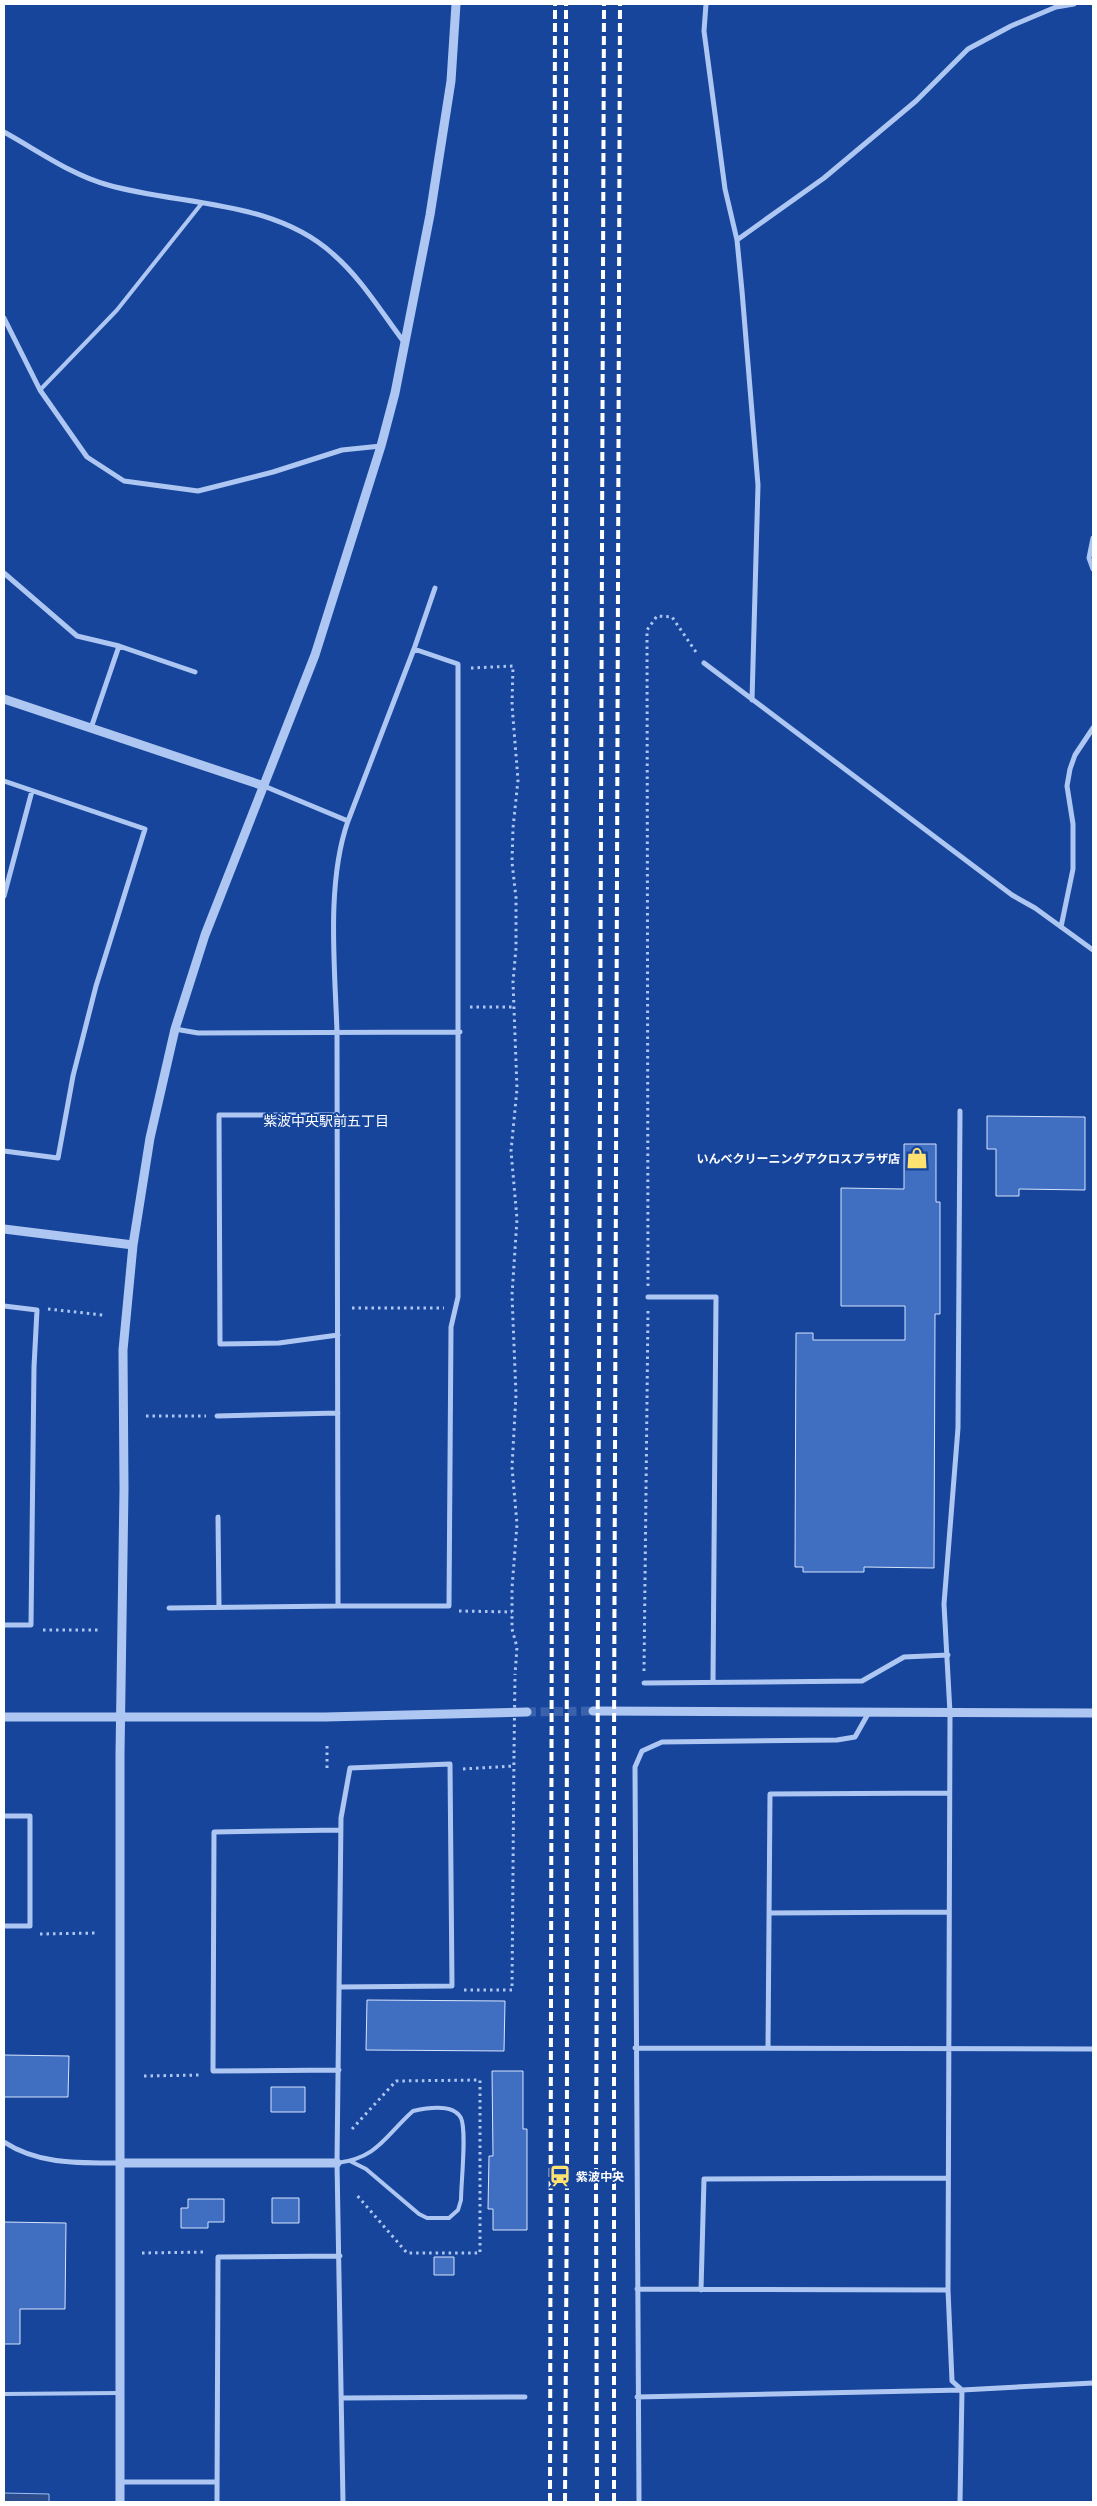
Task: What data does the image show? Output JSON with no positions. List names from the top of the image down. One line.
{"districts":["紫波中央駅前五丁目"],"places":{"shop":["いんべクリーニングアクロスプラザ店"],"station":["紫波中央"]}}
